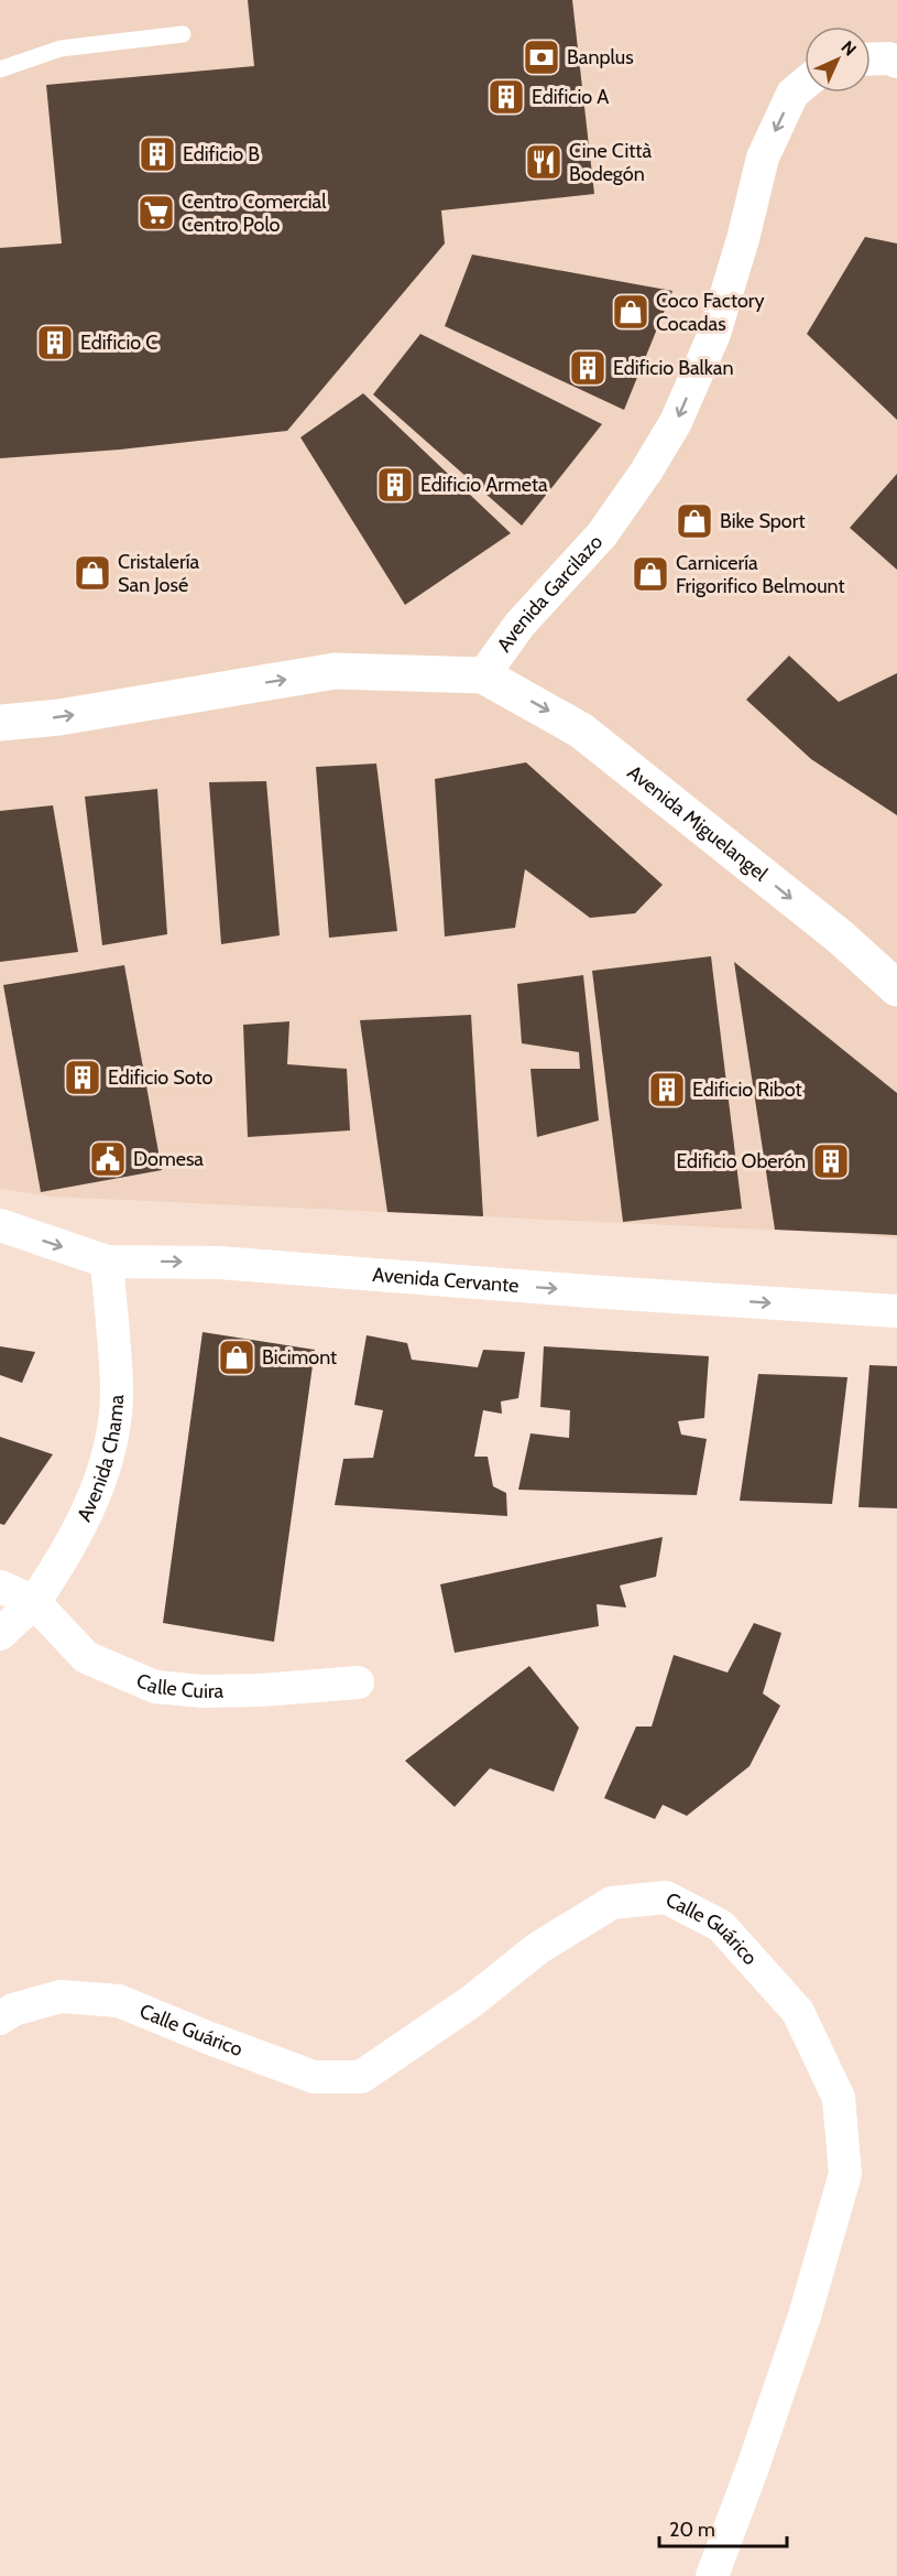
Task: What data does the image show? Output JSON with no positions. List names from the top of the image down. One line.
{"streets":{"street":["Avenida Garcilazo","Avenida Miguelangel","Avenida Cervante","Avenida Chama","Calle Cuira","Calle Guárico"]},"crossings":[["Avenida Garcilazo","Avenida Miguelangel"],["Avenida Cervante","Avenida Chama"],["Avenida Chama","Calle Cuira"]],"one_way":["Avenida Garcilazo","Avenida Miguelangel","Avenida Cervante"],"places":{"bank":["Banplus"],"building":["Edificio A","Edificio B","Edificio C","Edificio Balkan","Edificio Armeta","Edificio Soto","Edificio Ribot","Edificio Oberón"],"restaurant":["Cine Città Bodegón"],"supermarket":["Centro Comercial Centro Polo"],"shop":["Coco Factory Cocadas","Bike Sport","Cristalería San José","Carnicería Frigorifico Belmount","Bicimont"],"public building":["Domesa"]},"scale_bar":"20 m","north":"top right"}
